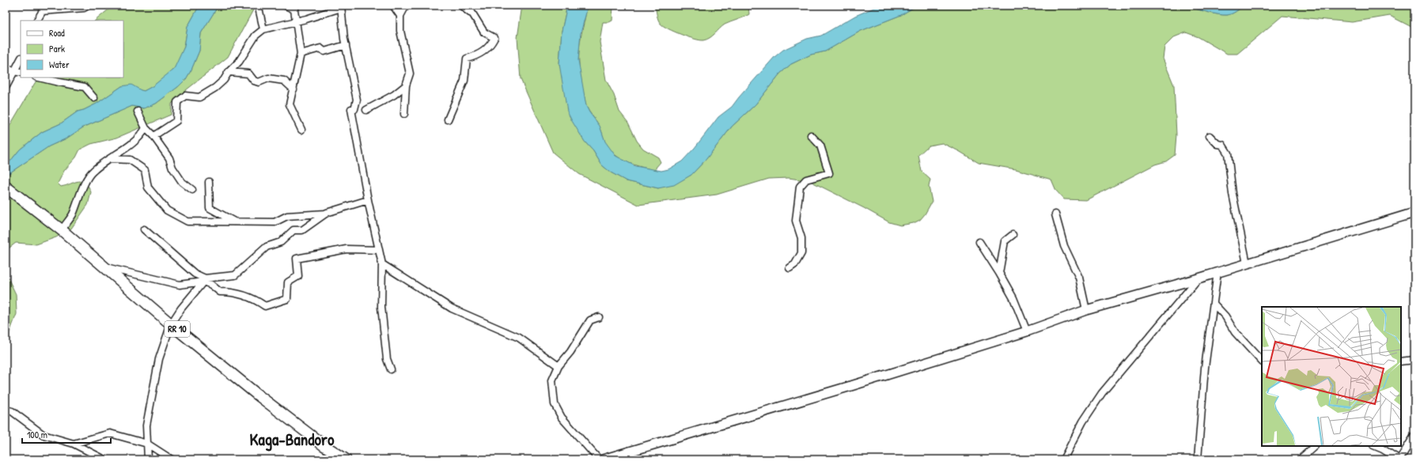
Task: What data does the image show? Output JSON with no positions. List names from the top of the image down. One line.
{"streets":{"main road":["RR 10"]},"districts":["Kaga-Bandoro"],"legend":["Road","Park","Water"],"scale_bar":"100 m"}
